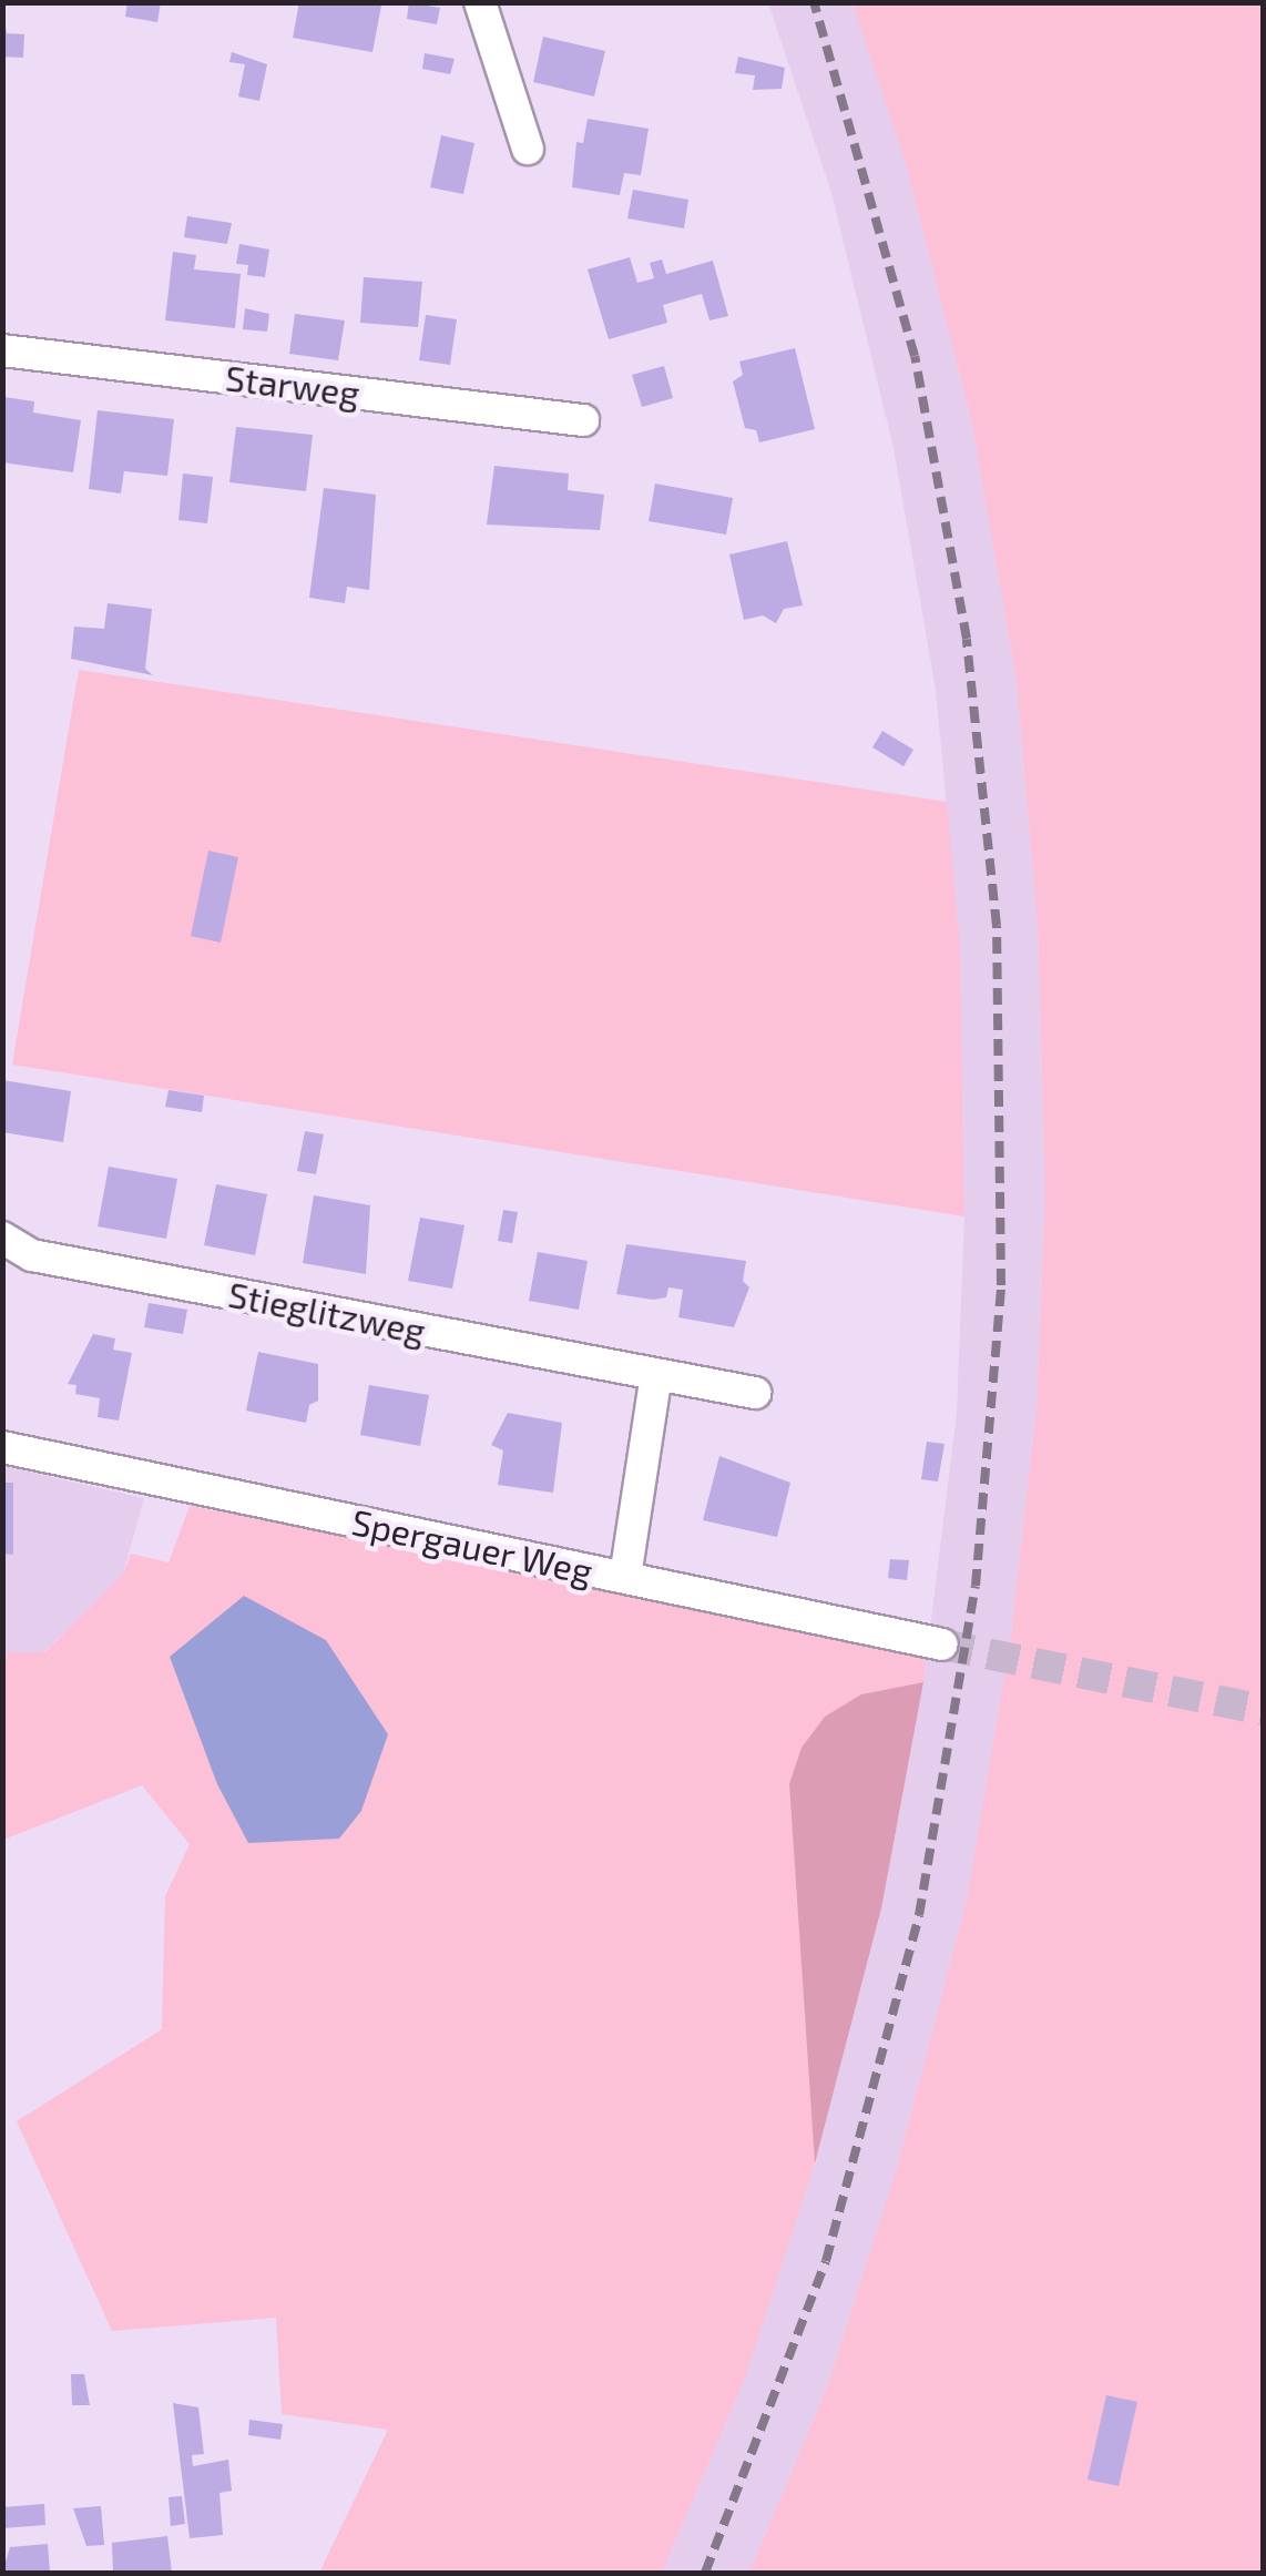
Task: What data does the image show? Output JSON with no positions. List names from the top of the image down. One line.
{"streets":{"street":["Starweg","Stieglitzweg","Spergauer Weg"]}}
